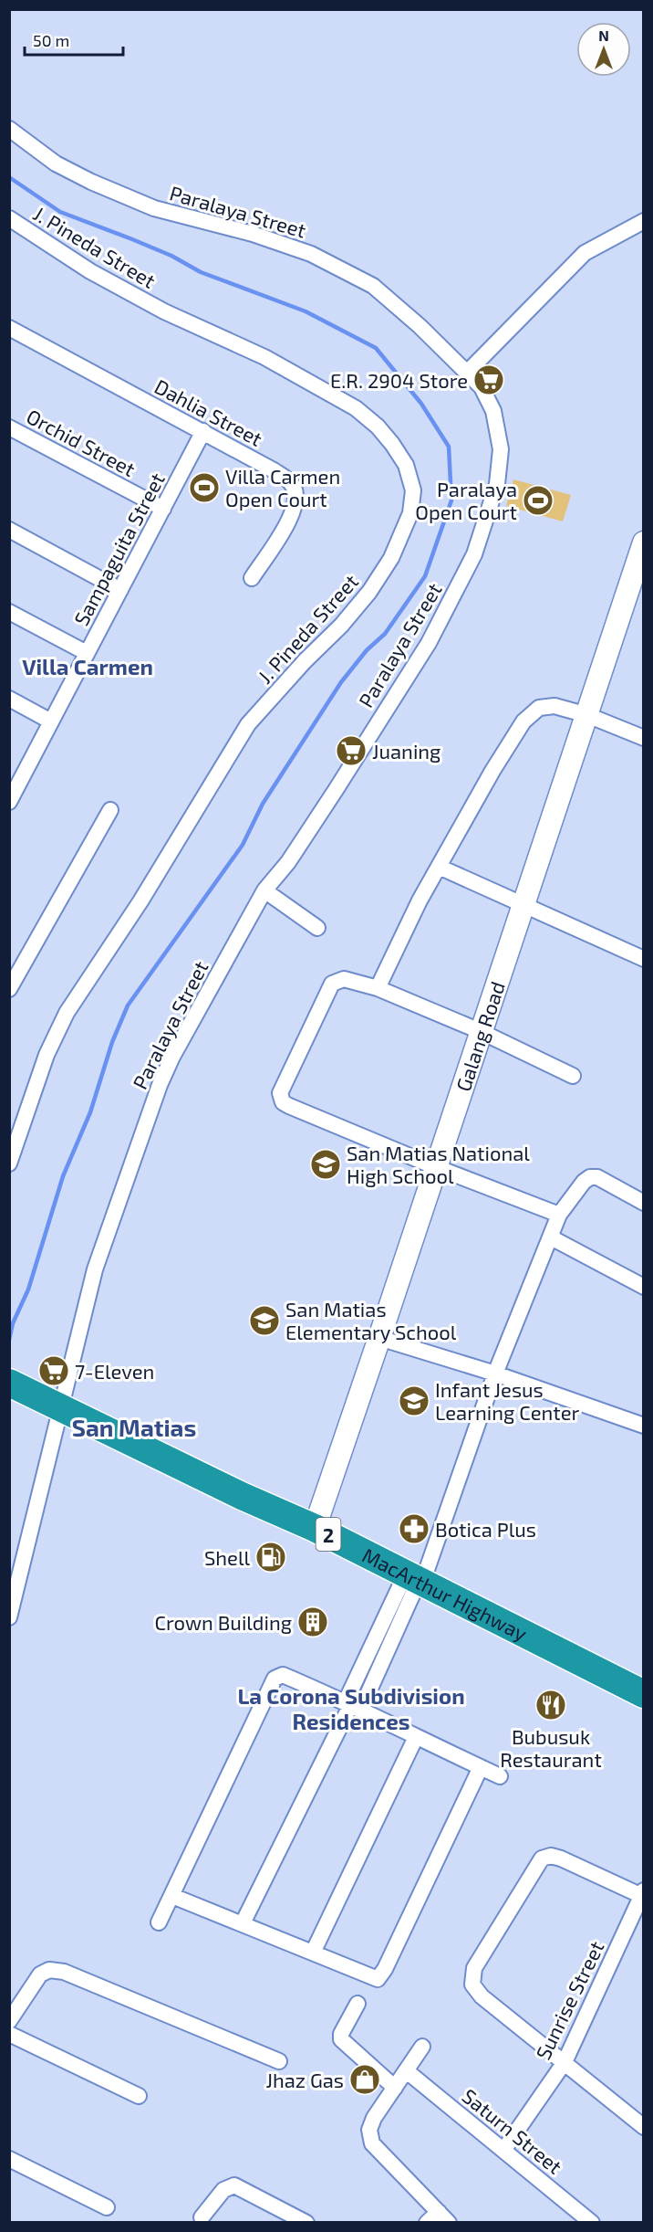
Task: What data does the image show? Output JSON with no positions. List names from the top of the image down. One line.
{"streets":{"highway":["2","MacArthur Highway"],"street":["Paralaya Street","J. Pineda Street","Dahlia Street","Orchid Street","Sampaguita Street","Galang Road","Sunrise Street","Saturn Street"]},"crossings":[["Paralaya Street","MacArthur Highway"],["Dahlia Street","Sampaguita Street"],["Orchid Street","Sampaguita Street"],["Galang Road","MacArthur Highway"],["Sunrise Street","Saturn Street"]],"districts":["Villa Carmen","San Matias","La Corona Subdivision Residences"],"places":{"supermarket":["E.R. 2904 Store","Juaning","7-Eleven"],"sports":["Villa Carmen Open Court","Paralaya Open Court"],"school or university":["San Matias National High School","San Matias Elementary School","Infant Jesus Learning Center"],"pharmacy":["Botica Plus"],"fuel station":["Shell"],"building":["Crown Building"],"restaurant":["Bubusuk Restaurant"],"shop":["Jhaz Gas"]},"scale_bar":"50 m","north":"top"}
